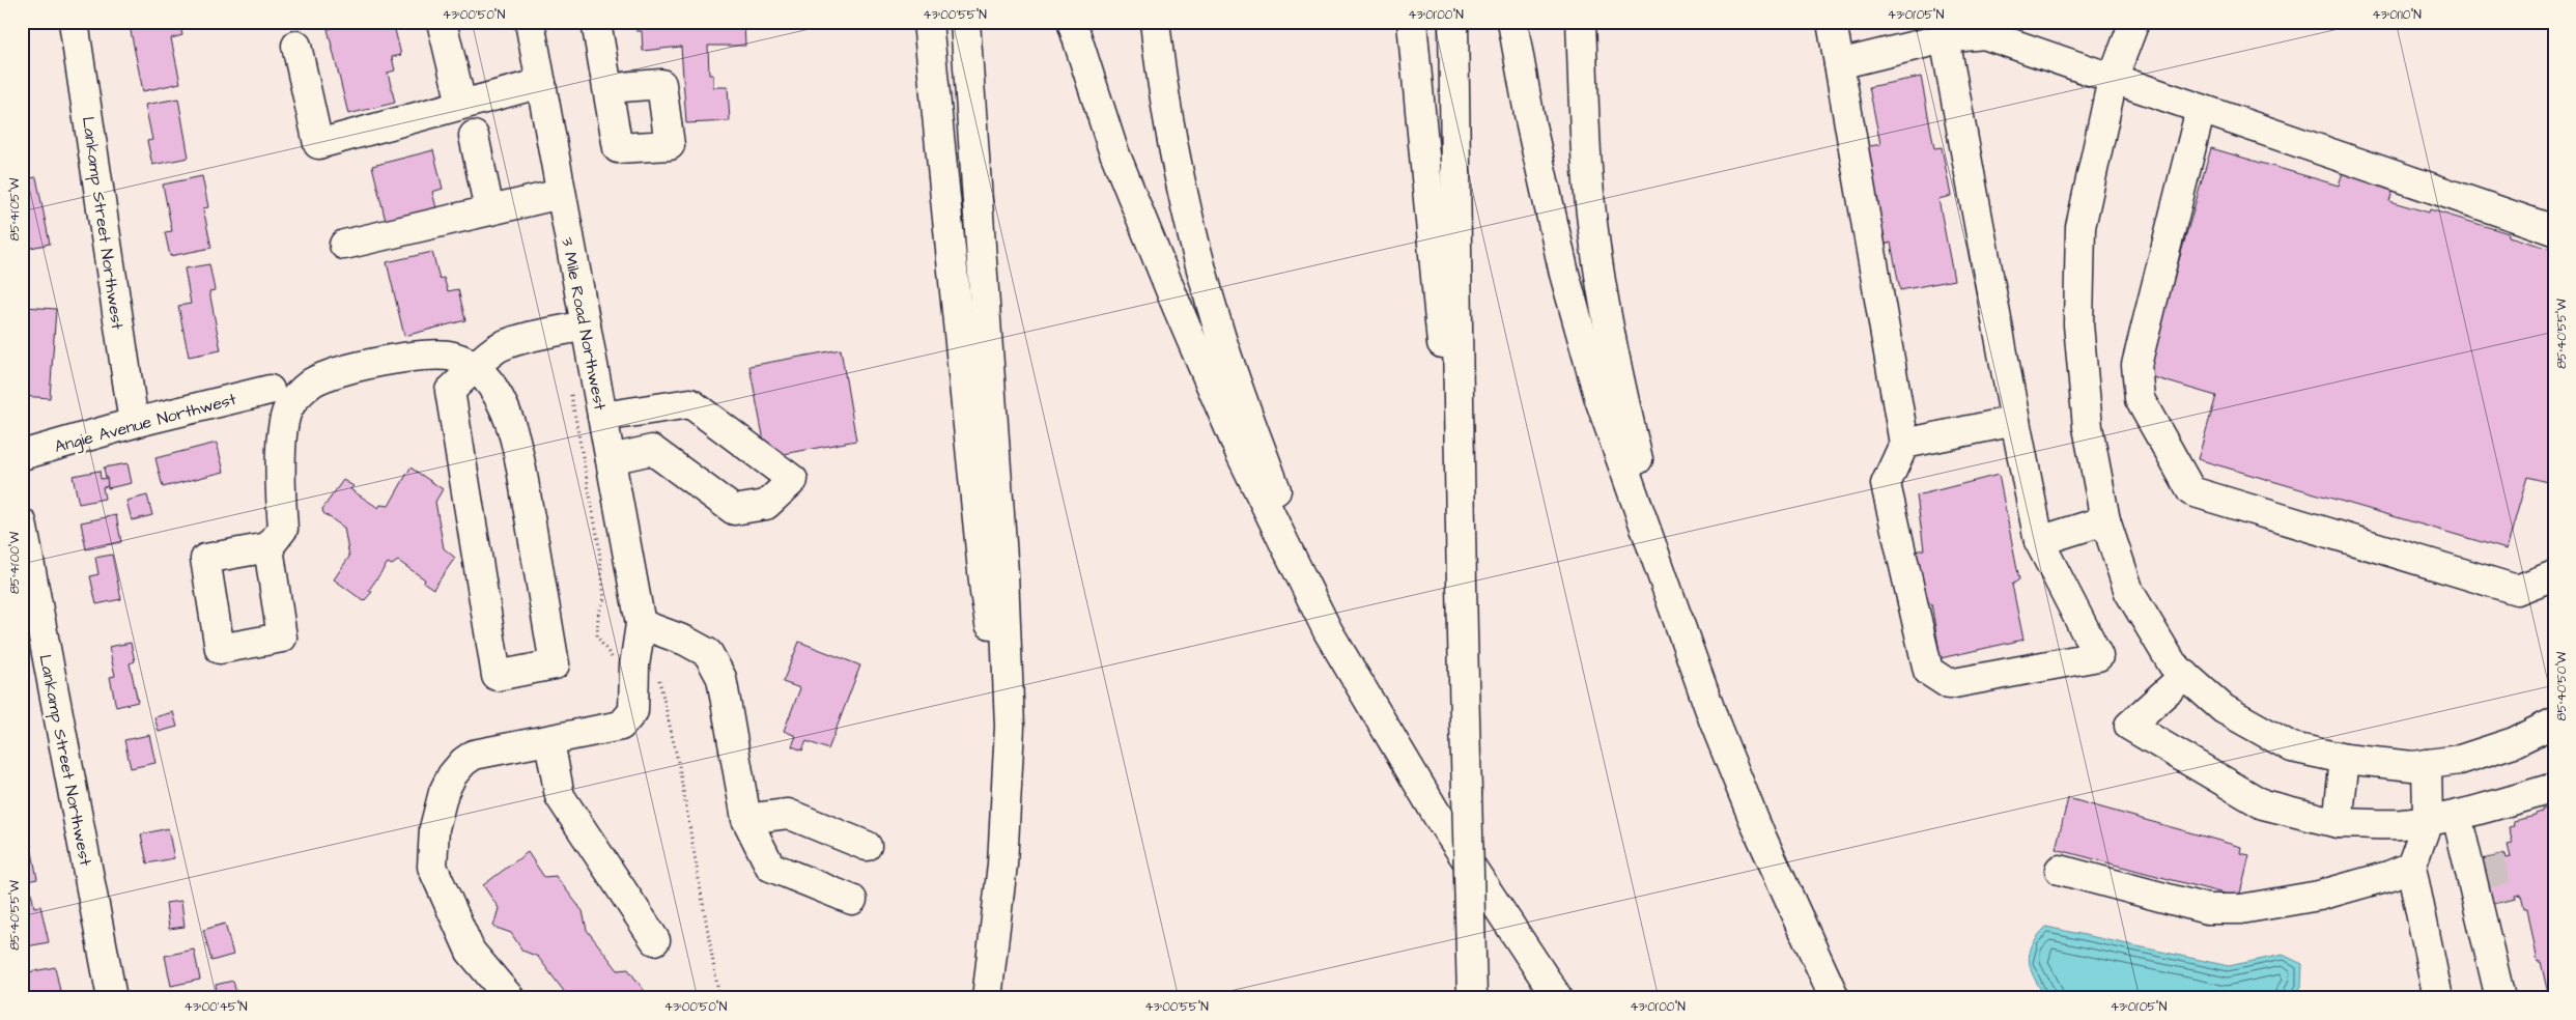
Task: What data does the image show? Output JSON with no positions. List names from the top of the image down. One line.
{"streets":{"main road":["Lankamp Street Northwest","3 Mile Road Northwest","Angie Avenue Northwest"]},"crossings":[["Lankamp Street Northwest","Angie Avenue Northwest"]],"coordinates":["43°00'50\"N","43°00'55\"N","43°01'00\"N","43°01'05\"N","43°01'10\"N","85°41'05\"W","85°40'55\"W","85°41'00\"W","85°40'50\"W","43°00'45\"N"]}
